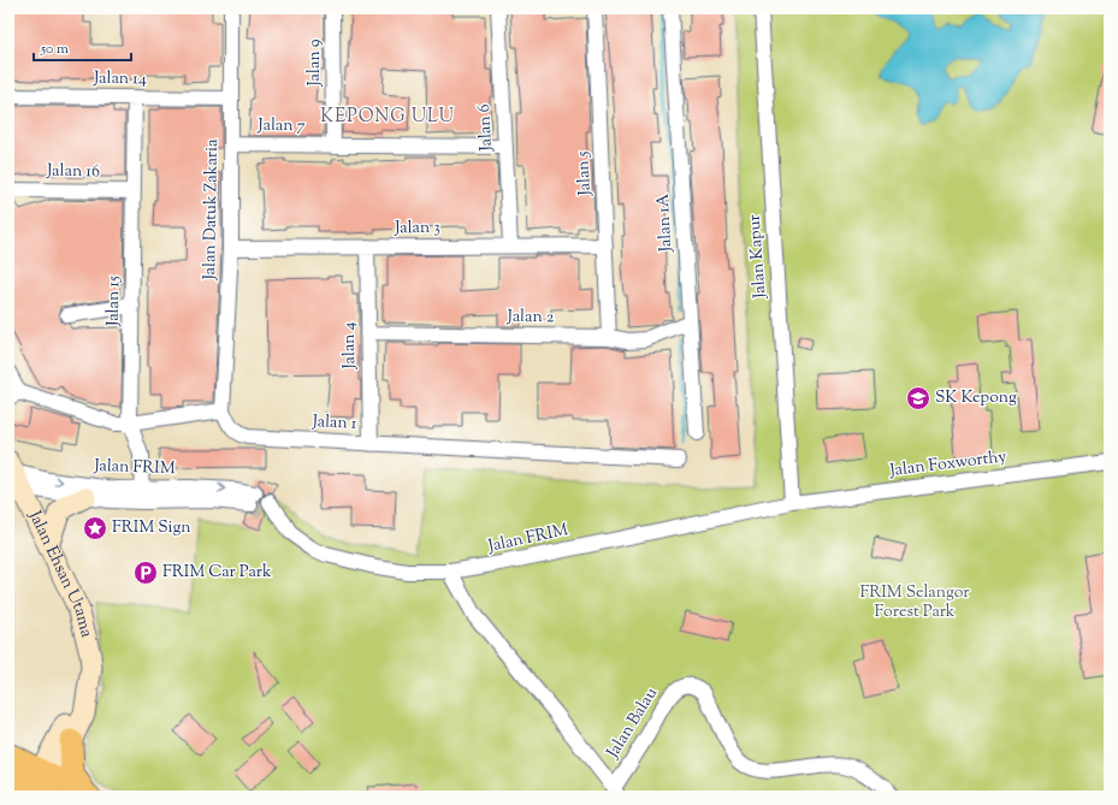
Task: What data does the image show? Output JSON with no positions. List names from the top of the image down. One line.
{"streets":{"street":["Jalan 9","Jalan 14","Jalan 7","Jalan 6","Jalan 16","Jalan 5","Jalan Datuk Zakaria","Jalan 1A","Jalan 3","Jalan Kapur","Jalan 15","Jalan 2","Jalan 4","Jalan 1","Jalan Foxworthy","Jalan FRIM","Jalan Ehsan Utama","Jalan Balau"]},"crossings":[["Jalan 9","Jalan 7"],["Jalan 14","Jalan Datuk Zakaria"],["Jalan 14","Jalan 15"],["Jalan 7","Jalan 6"],["Jalan 7","Jalan Datuk Zakaria"],["Jalan 6","Jalan 3"],["Jalan 16","Jalan 15"],["Jalan 5","Jalan 3"],["Jalan 5","Jalan 2"],["Jalan Datuk Zakaria","Jalan 3"],["Jalan Datuk Zakaria","Jalan 1"],["Jalan 1A","Jalan 2"],["Jalan 3","Jalan 4"],["Jalan Kapur","Jalan Foxworthy"],["Jalan Kapur","Jalan FRIM"],["Jalan 15","Jalan FRIM"],["Jalan 2","Jalan 4"],["Jalan 4","Jalan 1"],["Jalan Foxworthy","Jalan FRIM"],["Jalan FRIM","Jalan Ehsan Utama"]],"districts":["KEPONG ULU"],"parks":["FRIM Selangor Forest Park"],"places":{"school or university":["SK Kepong"],"place":["FRIM Sign"],"parking":["FRIM Car Park"]},"scale_bar":"50 m"}
